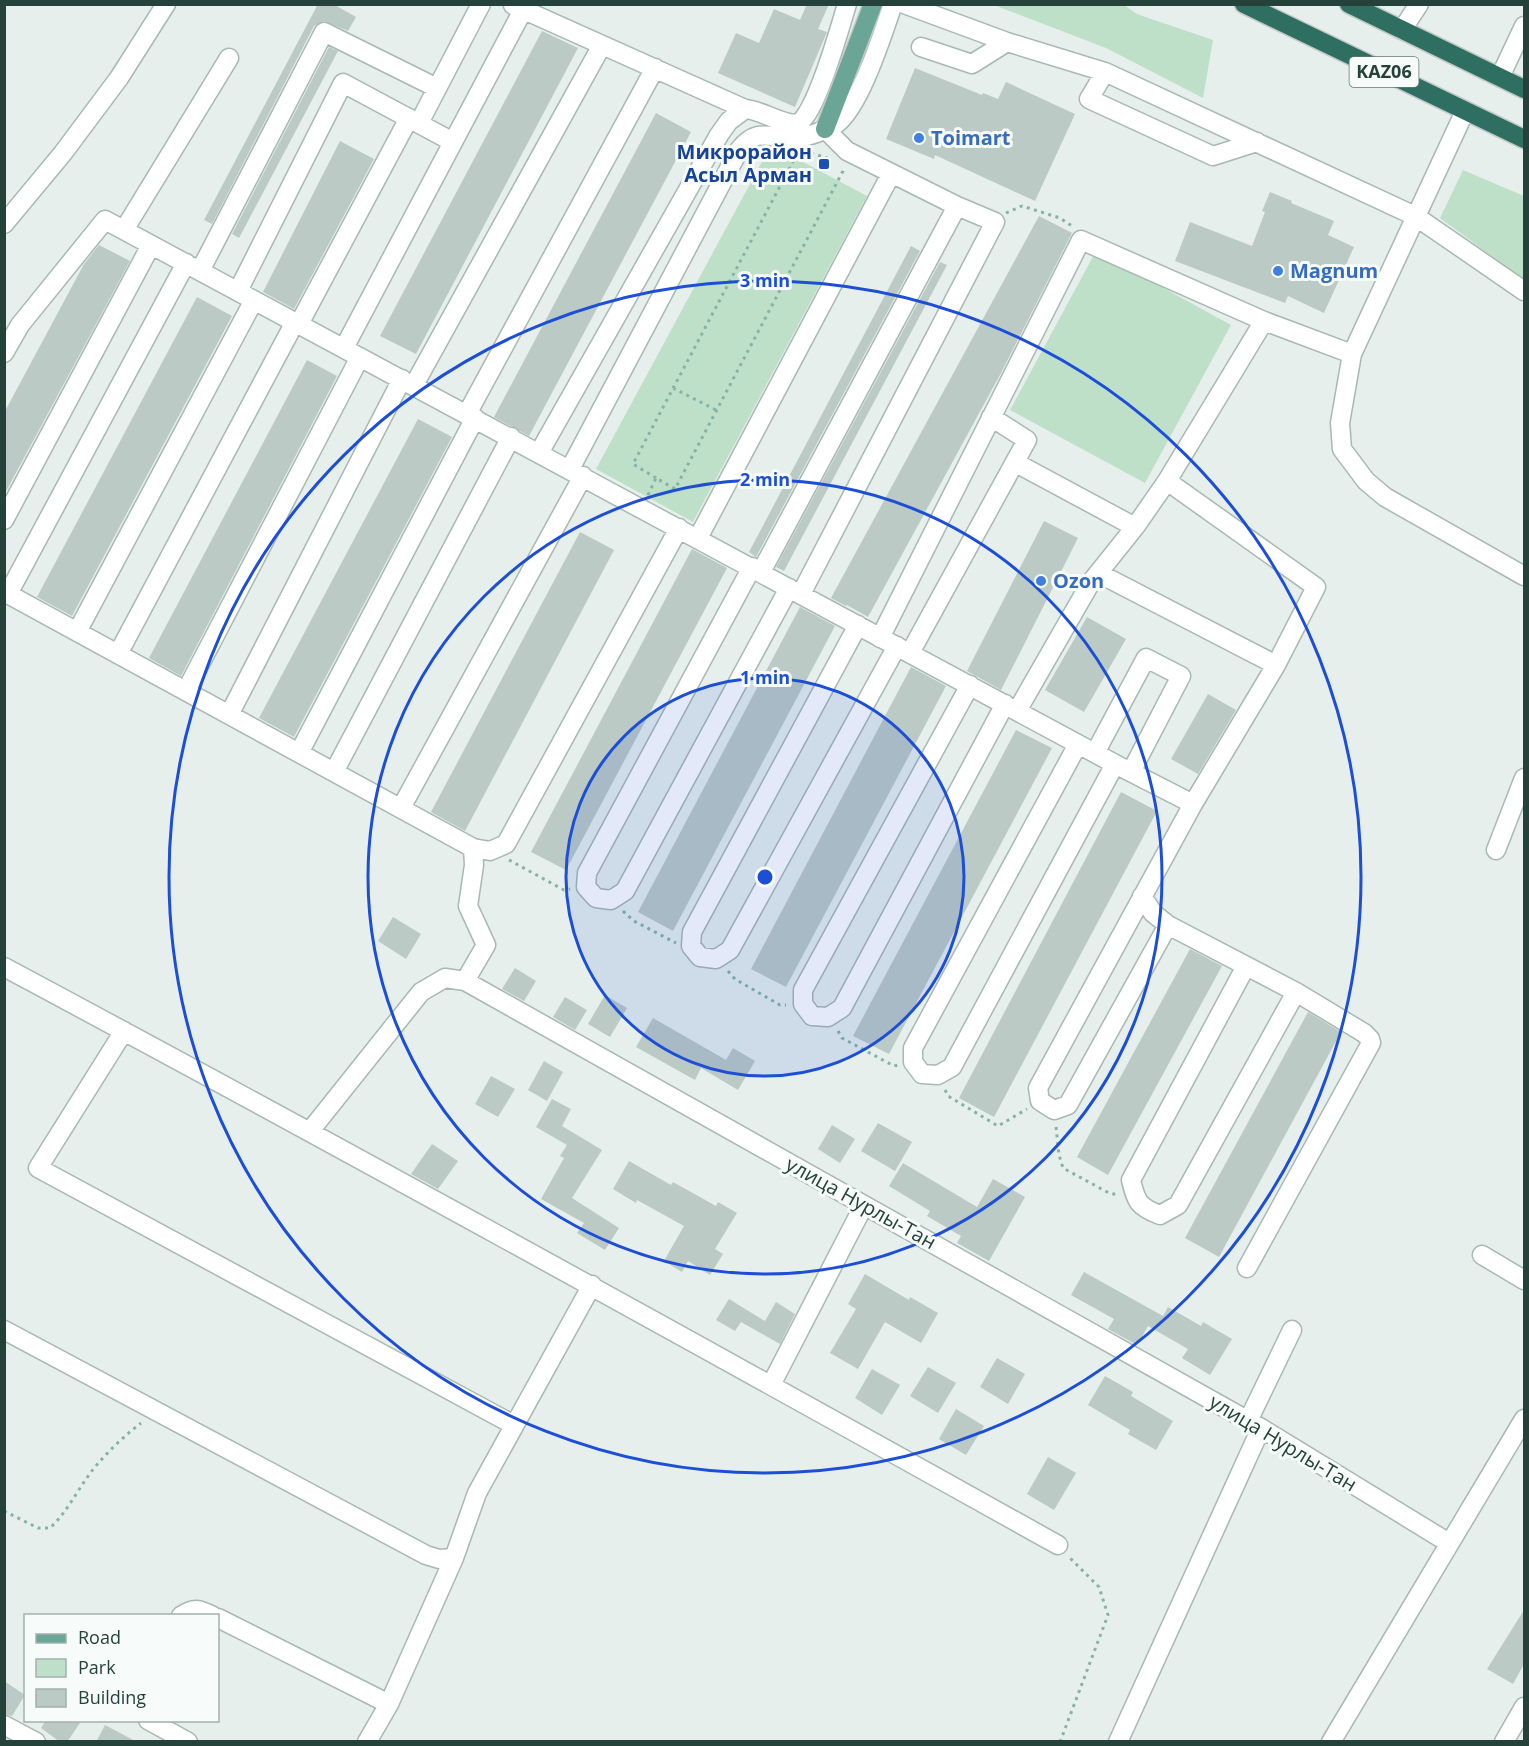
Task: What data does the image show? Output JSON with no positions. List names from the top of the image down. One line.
{"streets":{"highway":["KАZ06"],"street":["улица Нурлы-Тан"]},"places":{"other":["Toimart","Magnum","Ozon"],"transit":["Микрорайон Асыл Арман"]},"legend":["Road","Park","Building"],"rings":["3 min","2 min","1 min"]}
